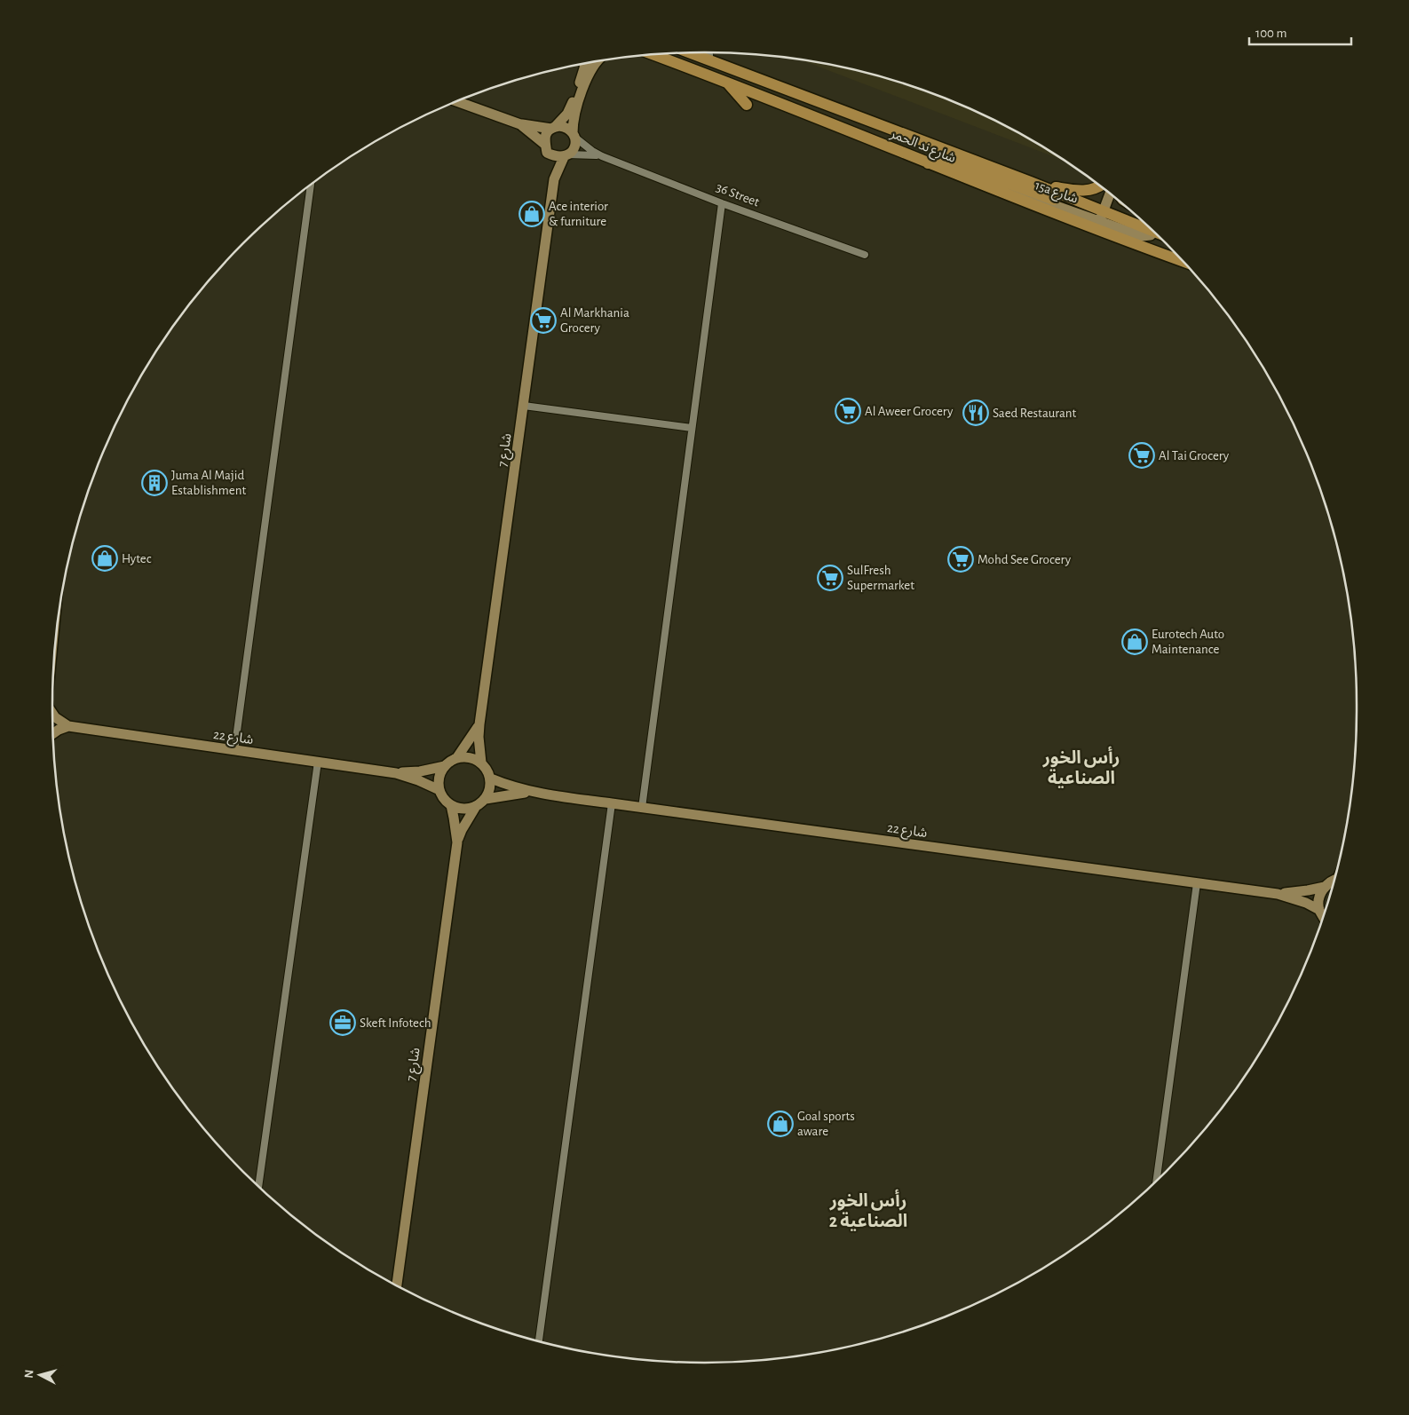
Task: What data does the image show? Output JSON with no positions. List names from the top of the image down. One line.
{"streets":{"main road":["شارع ند الحمر"],"street":["36 Street","شارع 7","شارع 22"]},"crossings":[["36 Street","شارع 7"],["شارع 7","شارع 22"]],"districts":["رأس الخور الصناعية","رأس الخور الصناعية 2"],"places":{"shop":["Ace interior & furniture","Hytec","Eurotech Auto Maintenance","Goal sports aware"],"supermarket":["Al Markhania Grocery","Al Aweer Grocery","Al Tai Grocery","Mohd See Grocery","SulFresh Supermarket"],"restaurant":["Saed Restaurant"],"building":["Juma Al Majid Establishment"],"office":["Skeft Infotech"]},"scale_bar":"100 m","north":"left"}
